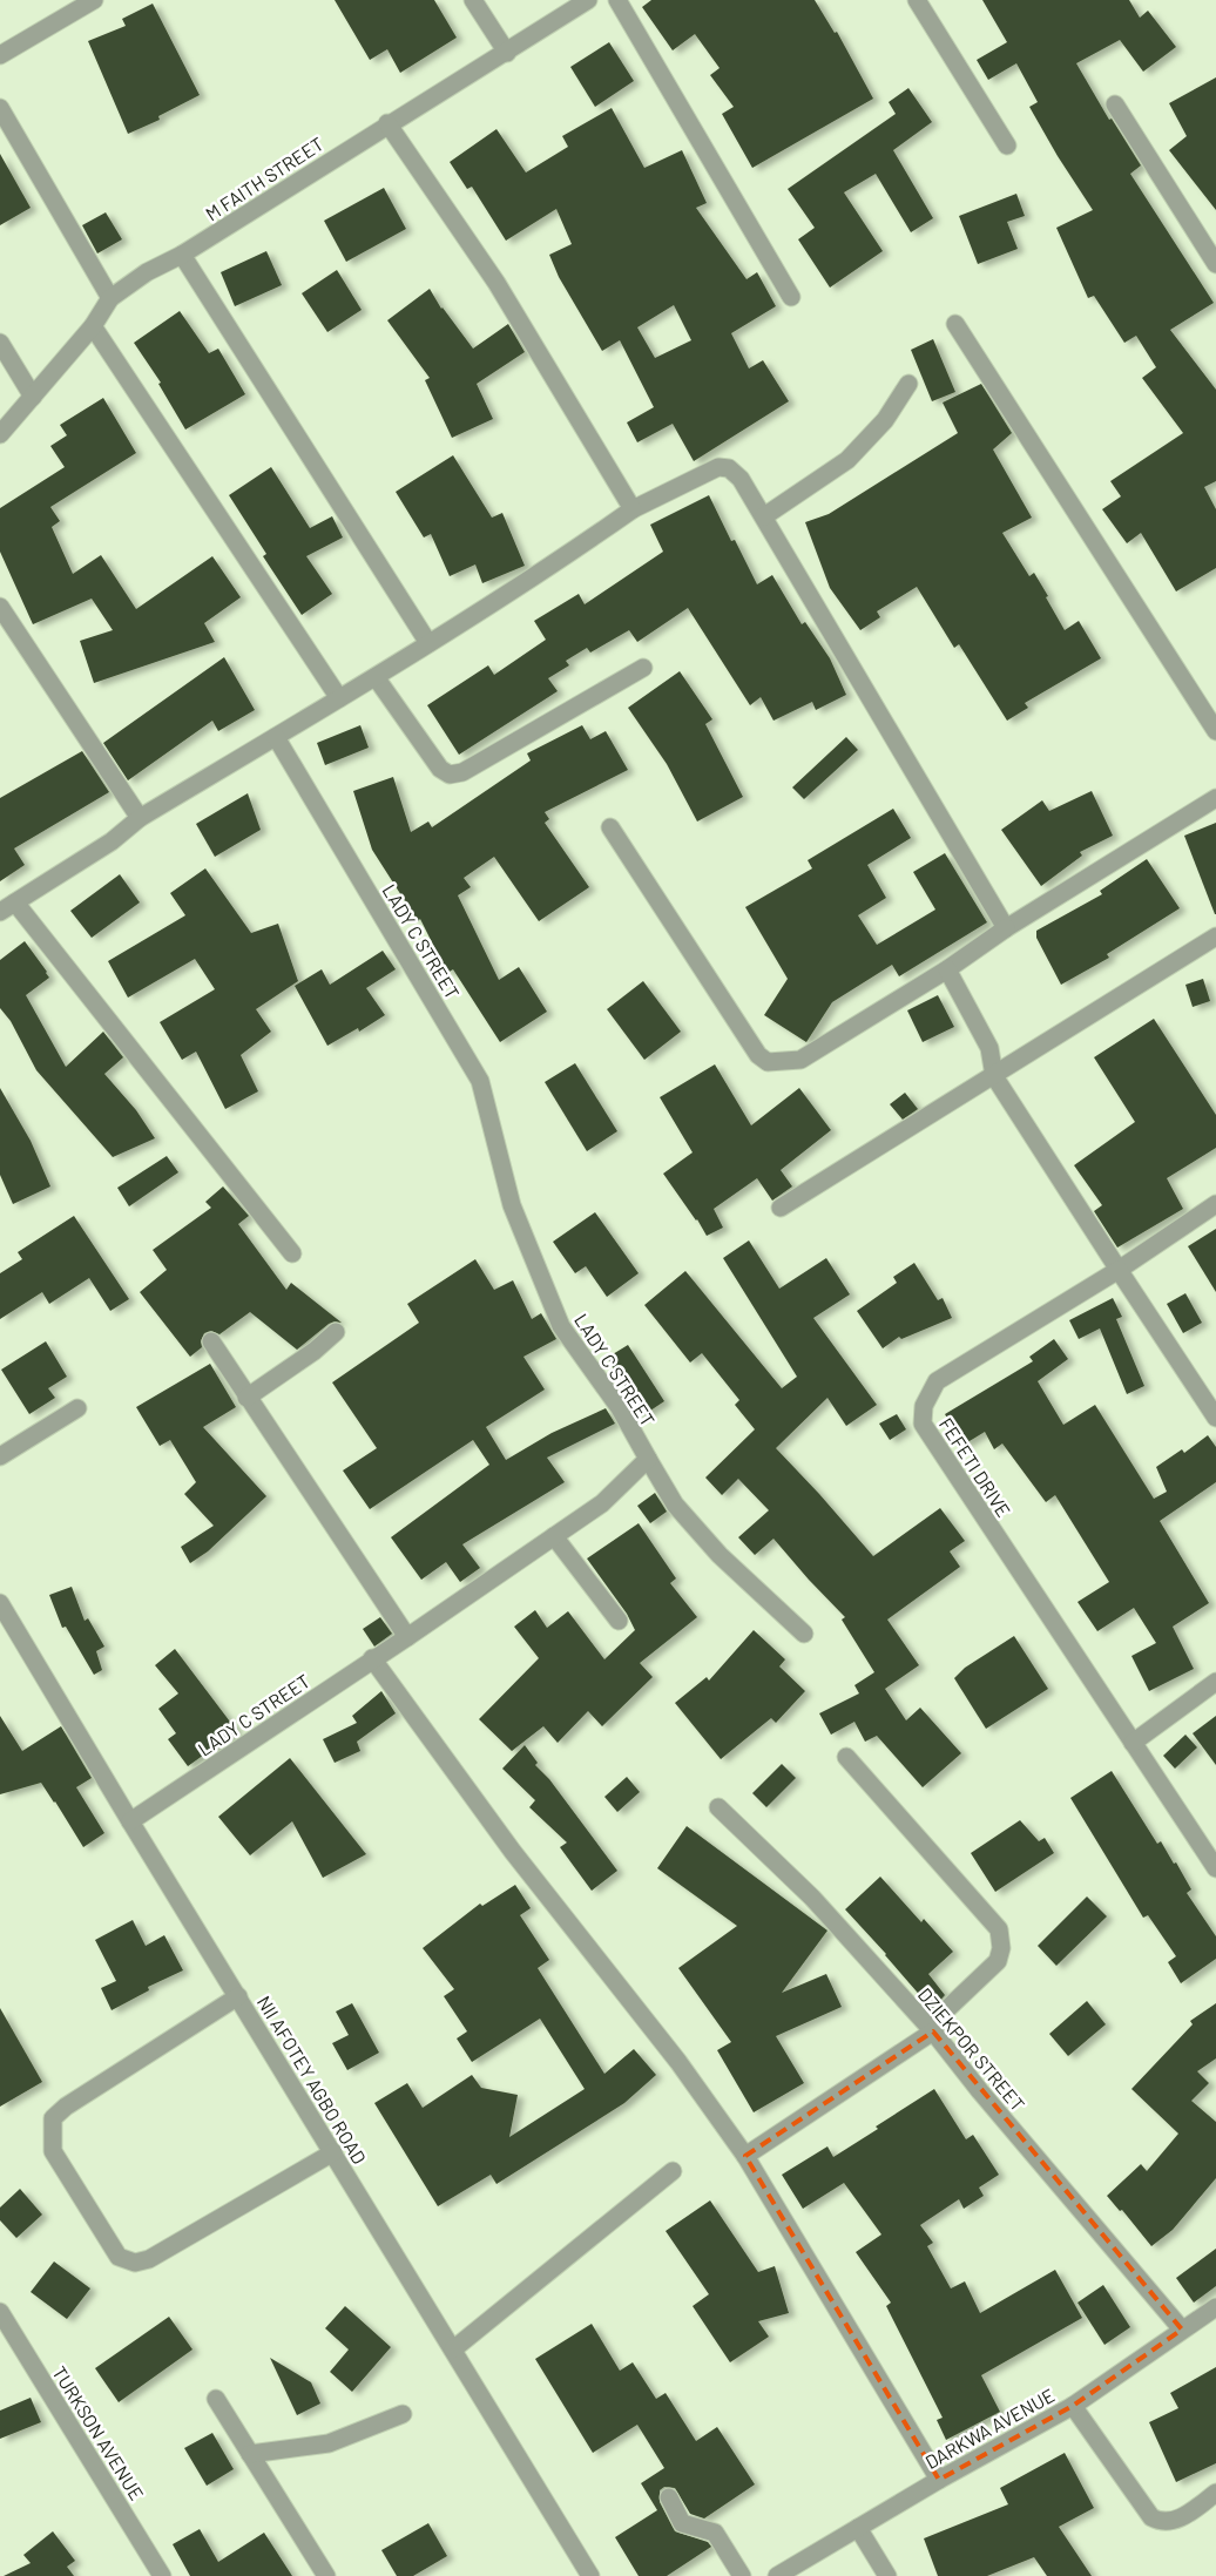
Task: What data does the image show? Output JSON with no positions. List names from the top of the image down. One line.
{"streets":{"street":["M FAITH STREET","LADY C STREET","FEFETI DRIVE","DZIEKPOR STREET","NII AFOTEY AGBO ROAD","DARKWA AVENUE","TURKSON AVENUE"]},"crossings":[["LADY C STREET","NII AFOTEY AGBO ROAD"],["DZIEKPOR STREET","DARKWA AVENUE"]]}
